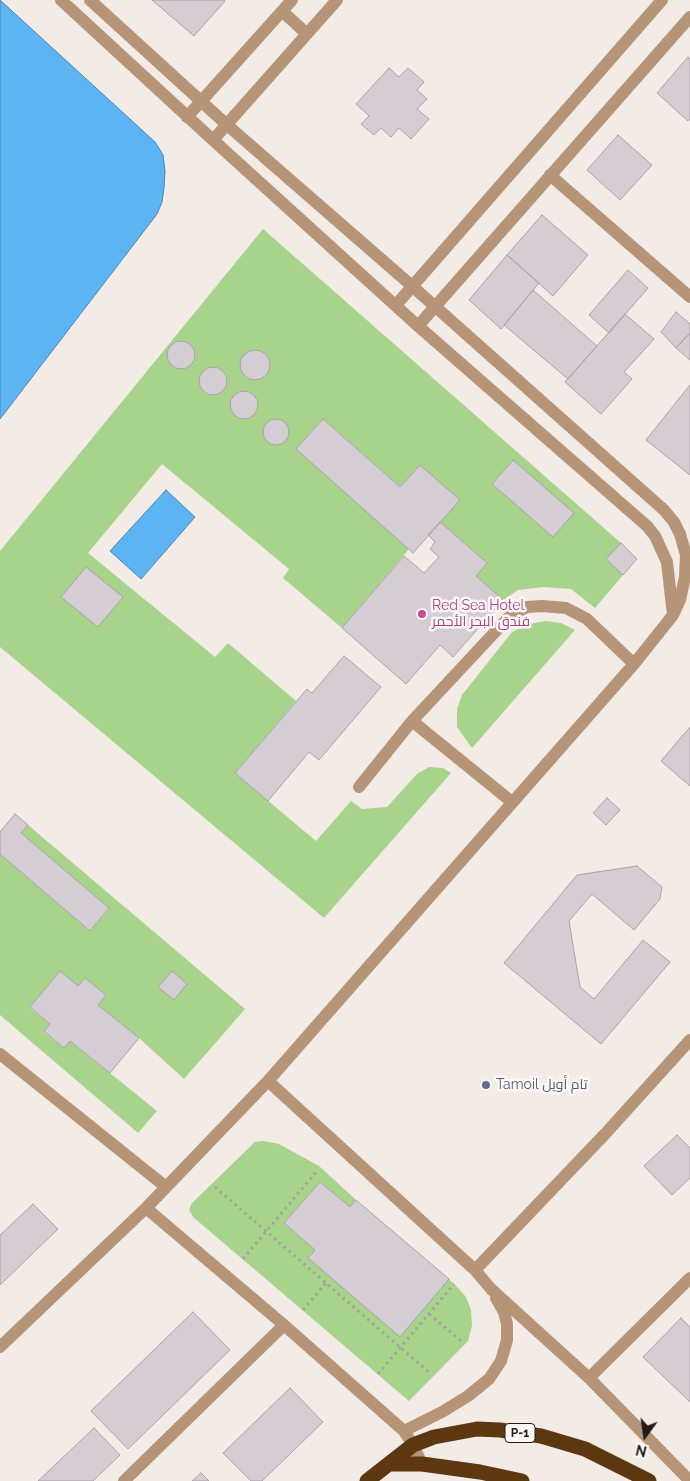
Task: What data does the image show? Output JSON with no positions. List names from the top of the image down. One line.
{"streets":{"highway":["P-1"]},"places":["Red Sea Hotel فندق البحر الأحمر","Tamoil تام أويل"],"north":"bottom"}
